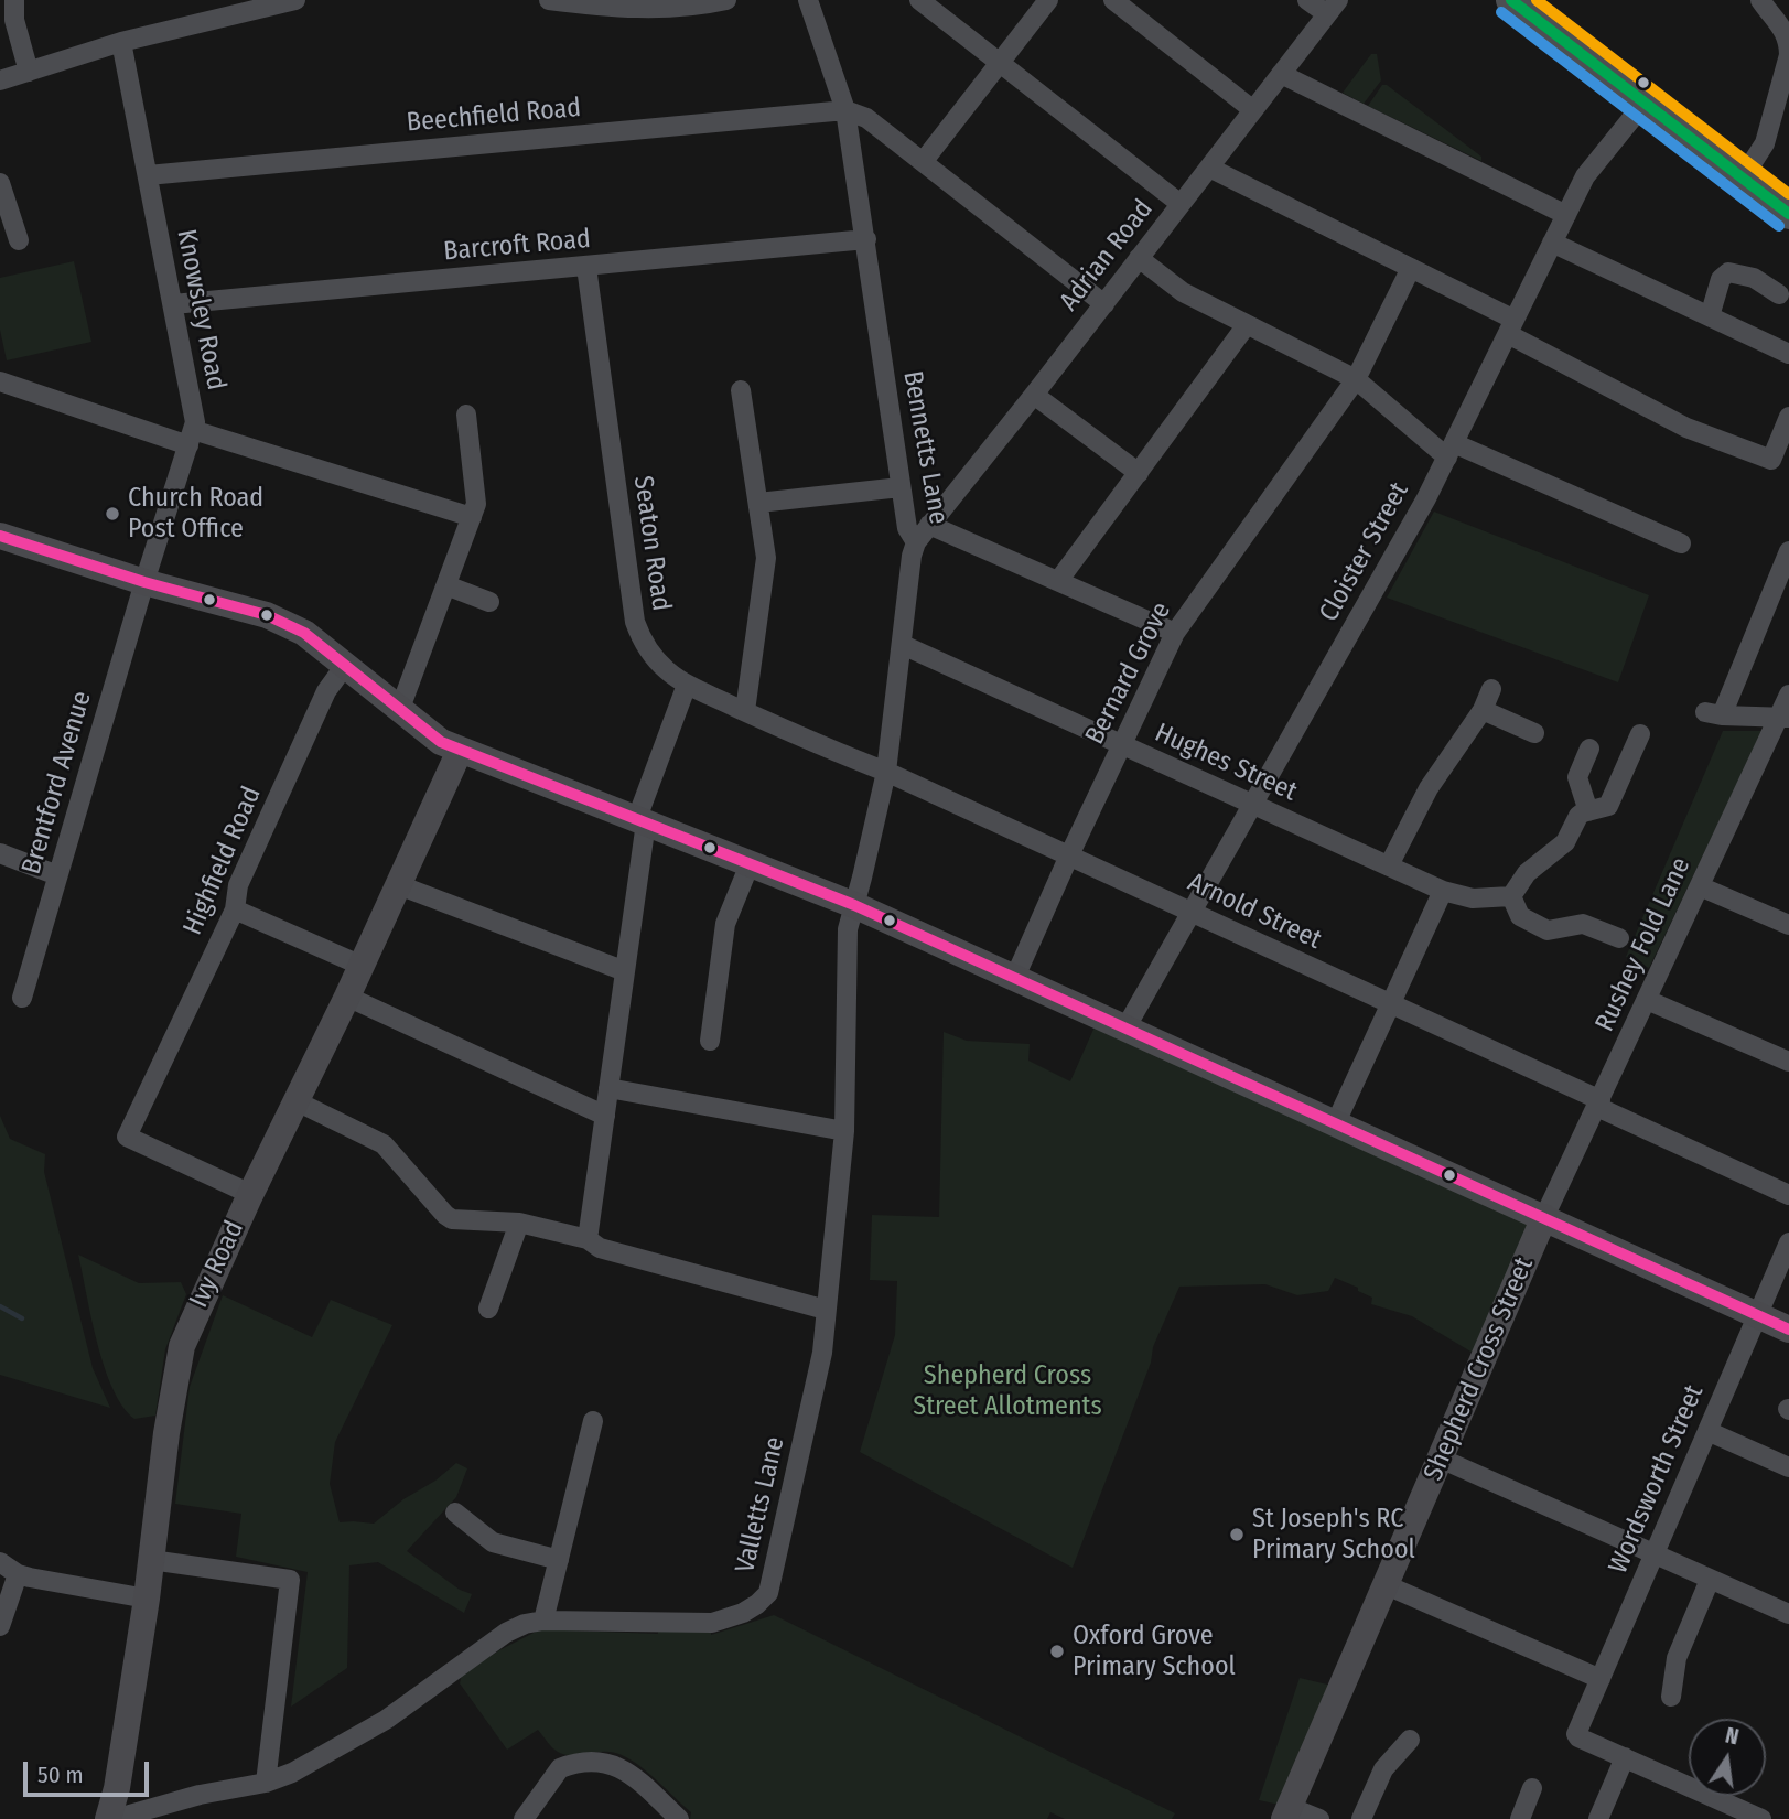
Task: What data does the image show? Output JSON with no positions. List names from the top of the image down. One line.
{"streets":{"street":["Beechfield Road","Barcroft Road","Adrian Road","Knowsley Road","Bennetts Lane","Seaton Road","Cloister Street","Bernard Grove","Hughes Street","Brentford Avenue","Highfield Road","Arnold Street","Rushey Fold Lane","Ivy Road","Shepherd Cross Street","Wordsworth Street","Valletts Lane"]},"crossings":[["Beechfield Road","Knowsley Road"],["Beechfield Road","Bennetts Lane"],["Barcroft Road","Knowsley Road"],["Barcroft Road","Bennetts Lane"],["Barcroft Road","Seaton Road"],["Adrian Road","Bennetts Lane"],["Knowsley Road","Brentford Avenue"],["Bennetts Lane","Seaton Road"],["Bennetts Lane","Hughes Street"],["Bennetts Lane","Arnold Street"],["Bennetts Lane","Valletts Lane"],["Seaton Road","Arnold Street"],["Cloister Street","Hughes Street"],["Cloister Street","Arnold Street"],["Bernard Grove","Hughes Street"],["Bernard Grove","Arnold Street"],["Highfield Road","Ivy Road"],["Arnold Street","Rushey Fold Lane"],["Rushey Fold Lane","Shepherd Cross Street"]],"parks":["Shepherd Cross Street Allotments"],"places":["Church Road Post Office","St Joseph's RC Primary School","Oxford Grove Primary School"],"scale_bar":"50 m","north":"top"}
